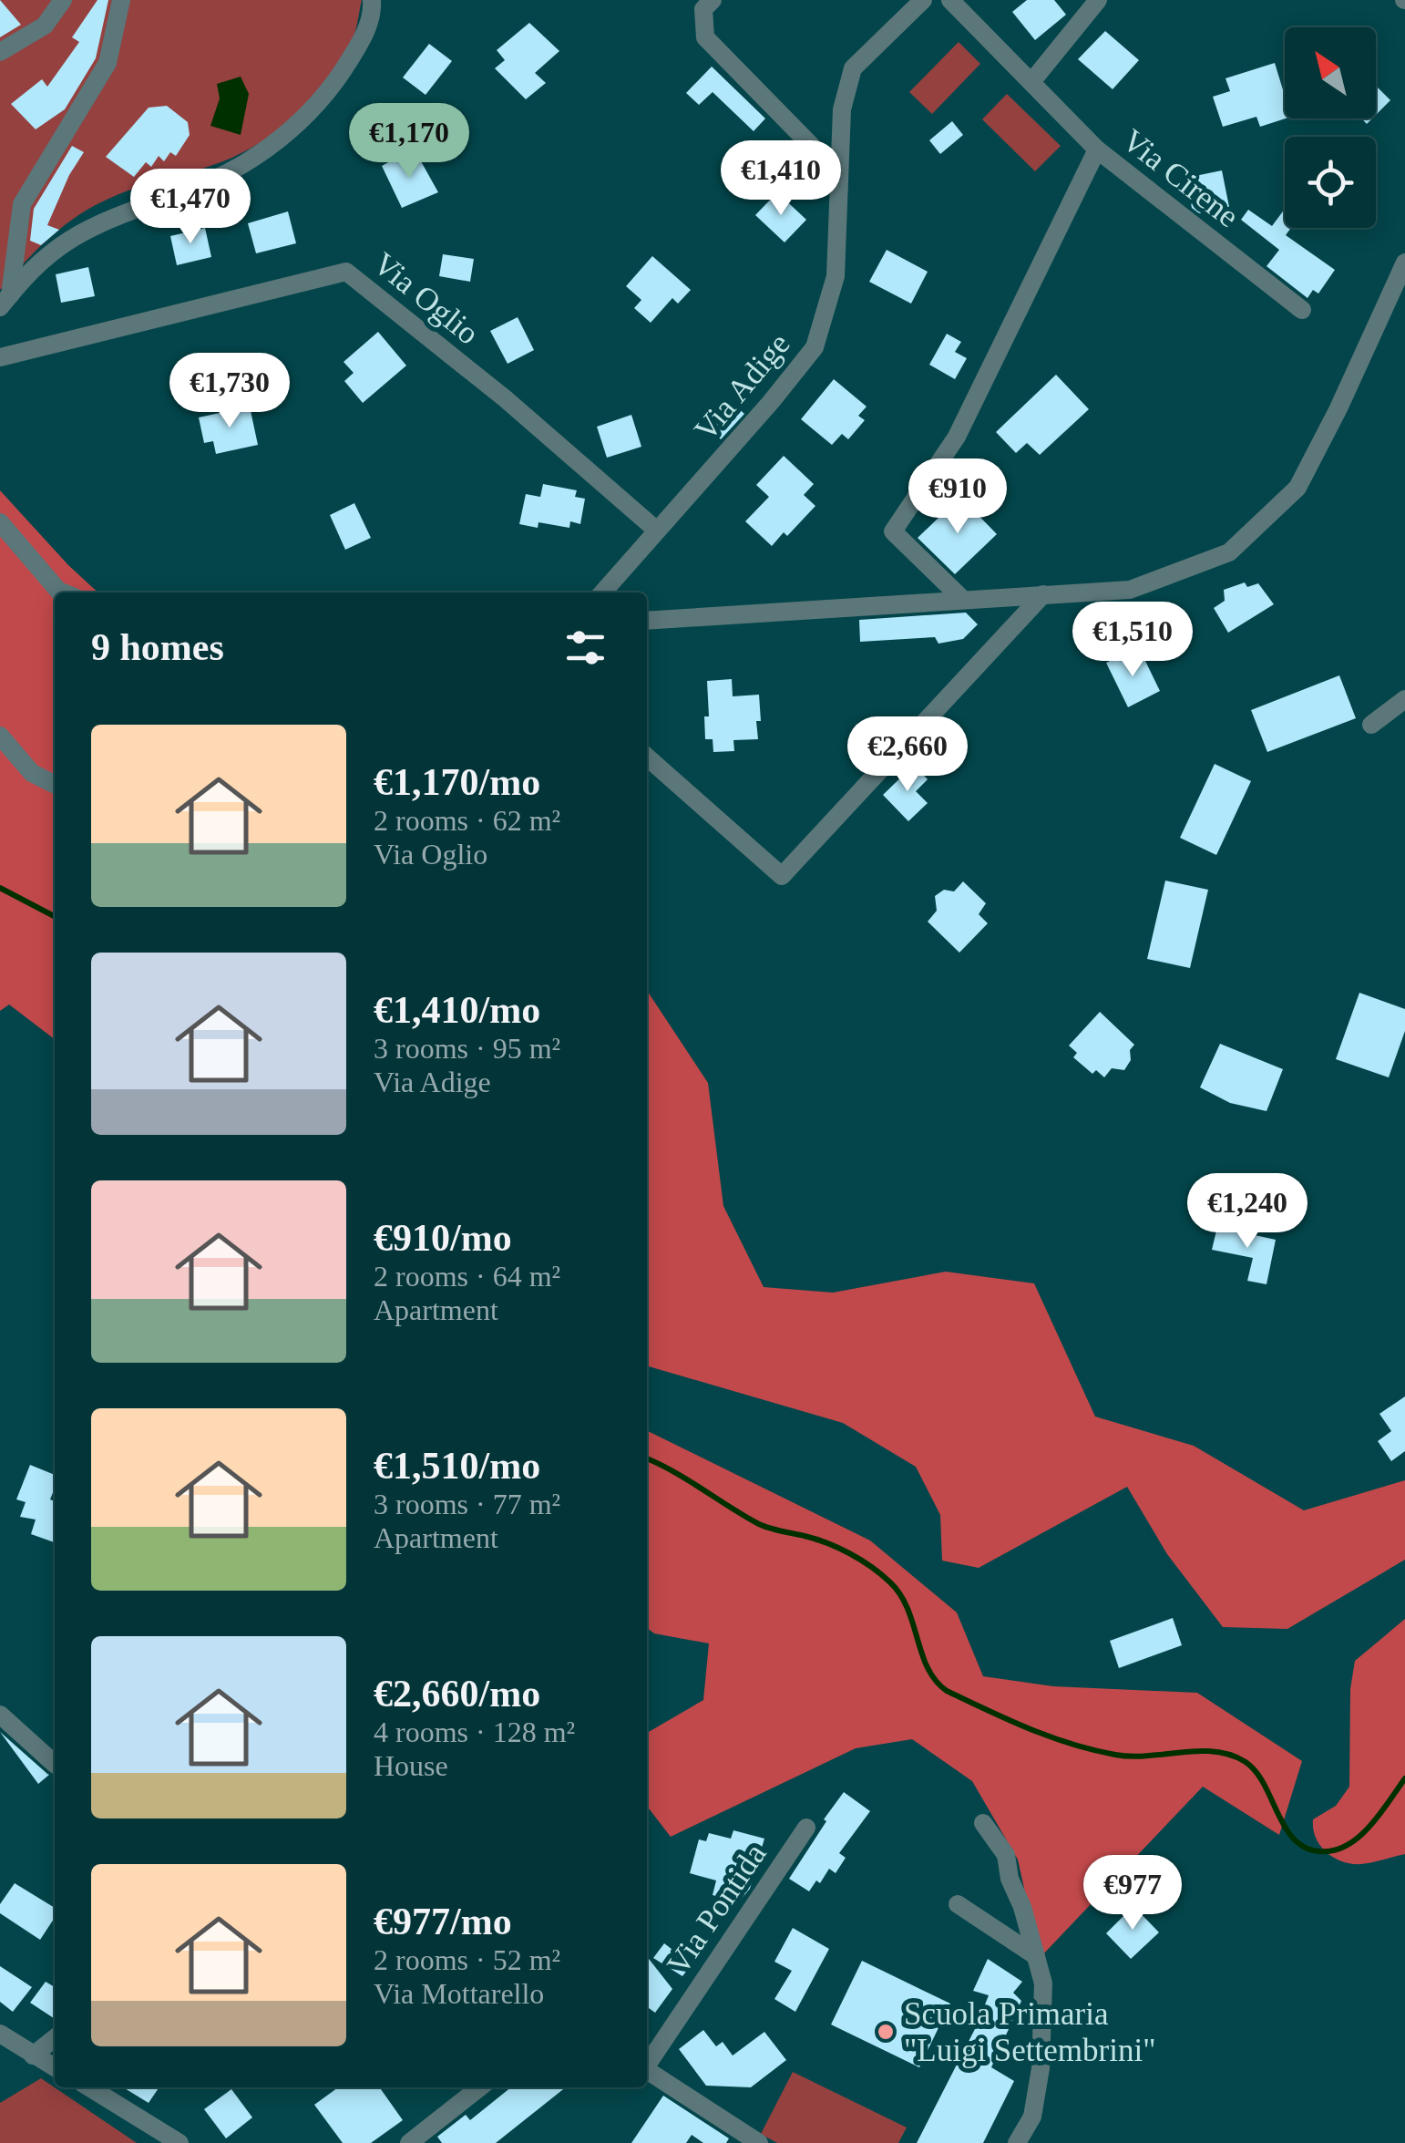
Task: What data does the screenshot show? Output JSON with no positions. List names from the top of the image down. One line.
{"streets":{"street":["Via Cirene","Via Oglio","Via Adige","Via Pontida"]},"crossings":[["Via Oglio","Via Adige"]],"places":["Scuola Primaria \"Luigi Settembrini\""],"north":"top left","page":{"price":["€1,170","€1,410","€1,470","€1,730","€910","€1,510","€2,660","€1,240","€977"],"heading":"9 homes","list":[{"name":"€1,170/mo","note":"2 rooms · 62 m² · Via Oglio"},{"name":"€1,410/mo","note":"3 rooms · 95 m² · Via Adige"},{"name":"€910/mo","note":"2 rooms · 64 m² · Apartment"},{"name":"€1,510/mo","note":"3 rooms · 77 m² · Apartment"},{"name":"€2,660/mo","note":"4 rooms · 128 m² · House"},{"name":"€977/mo","note":"2 rooms · 52 m² · Via Mottarello"}]}}
